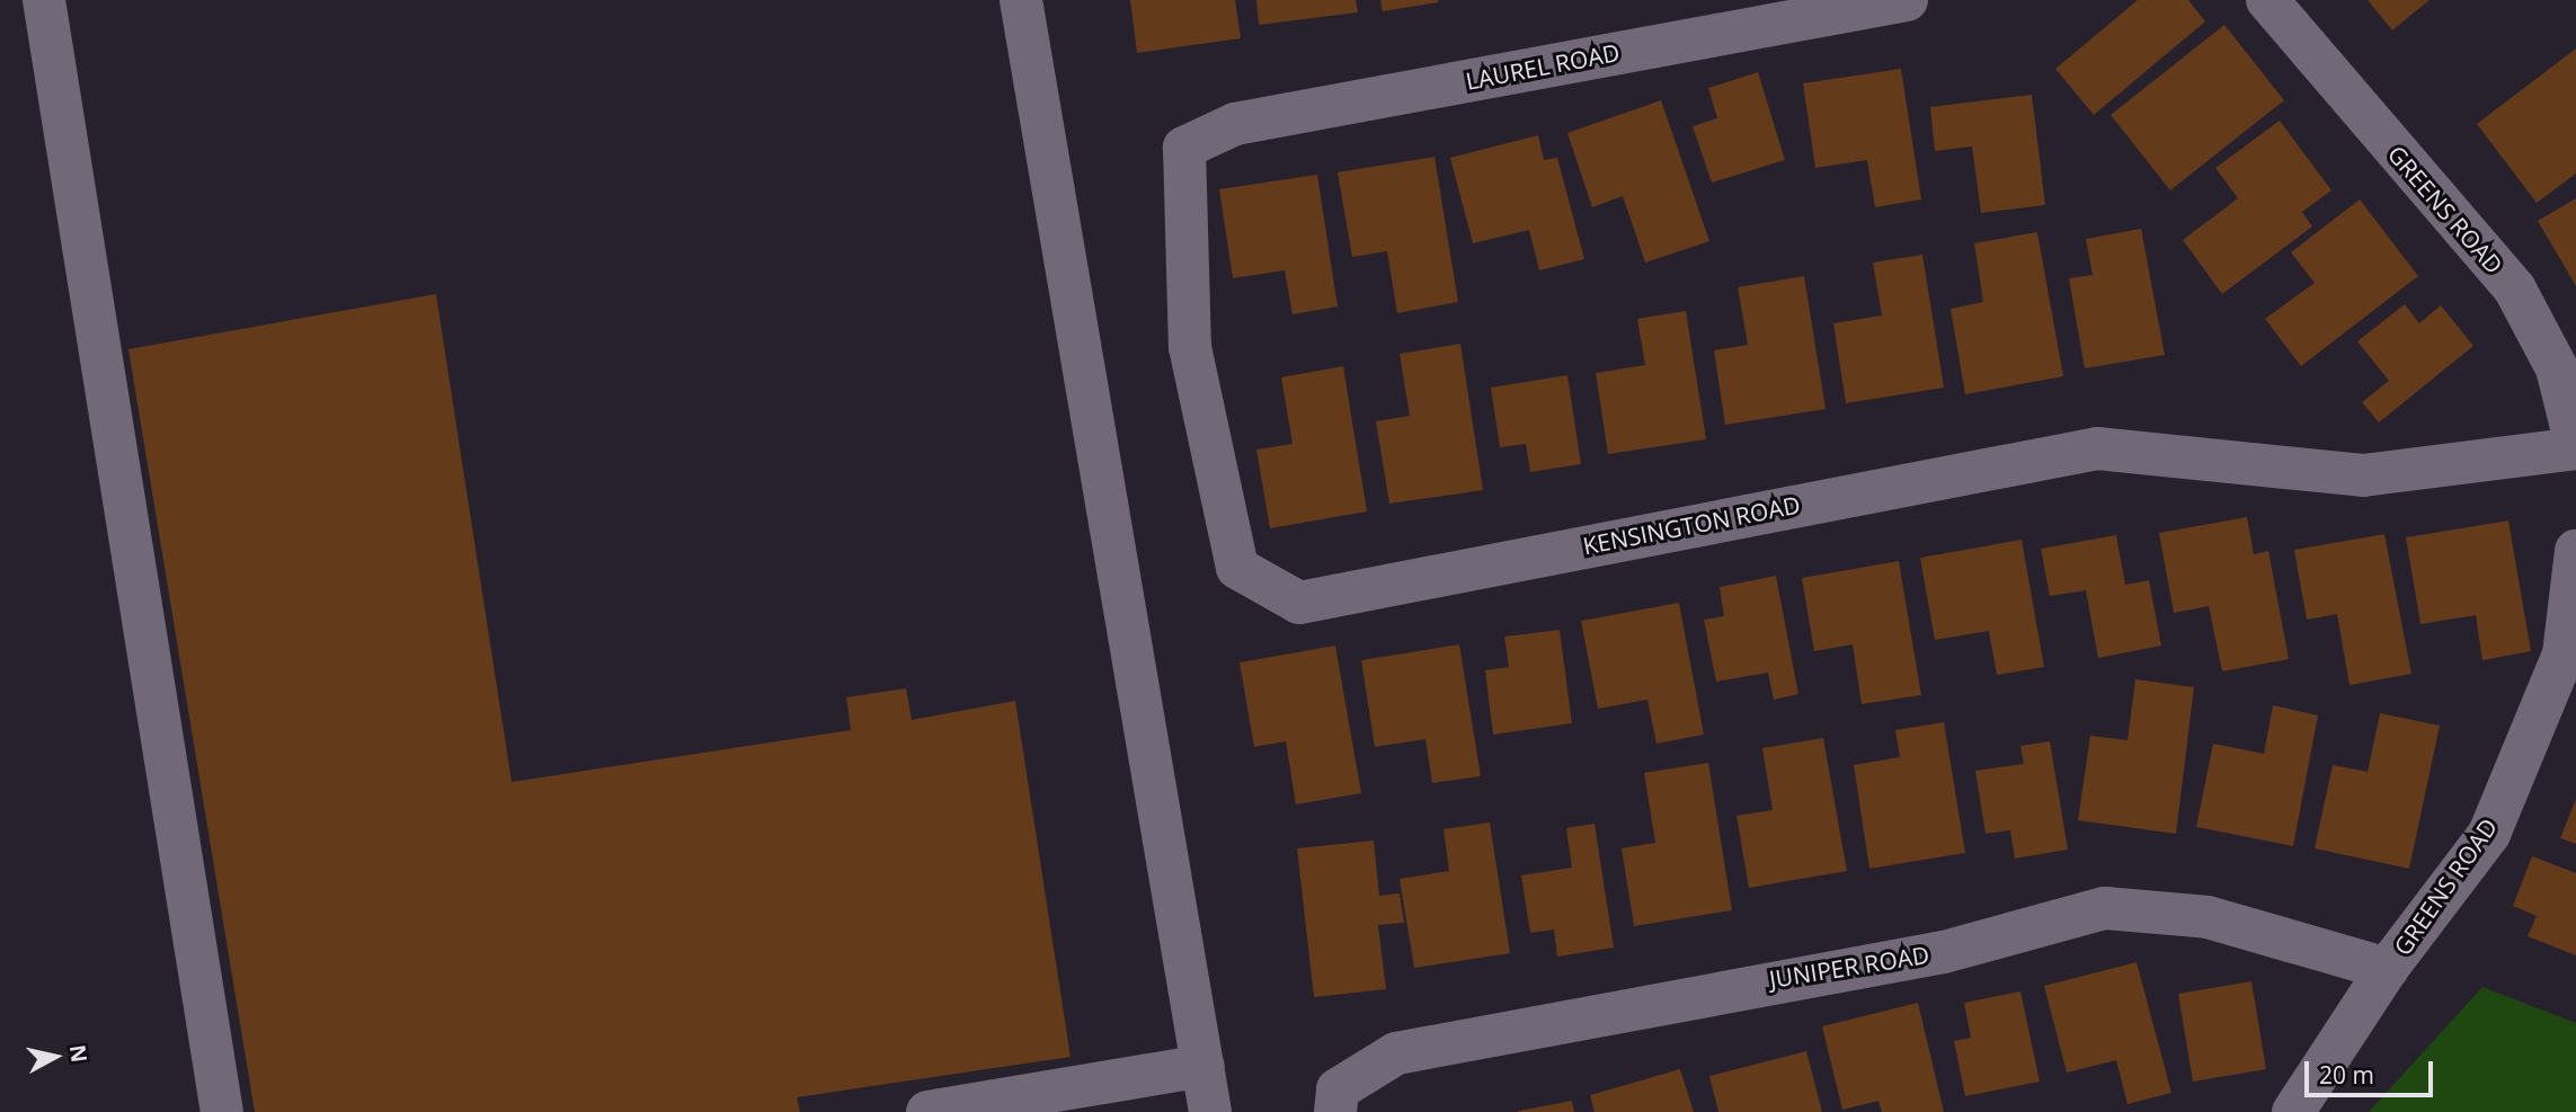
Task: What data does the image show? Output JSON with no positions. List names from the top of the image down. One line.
{"streets":{"street":["LAUREL ROAD","GREENS ROAD","KENSINGTON ROAD","JUNIPER ROAD"]},"crossings":[["LAUREL ROAD","KENSINGTON ROAD"],["GREENS ROAD","KENSINGTON ROAD"],["GREENS ROAD","JUNIPER ROAD"]],"scale_bar":"20 m","north":"right"}
